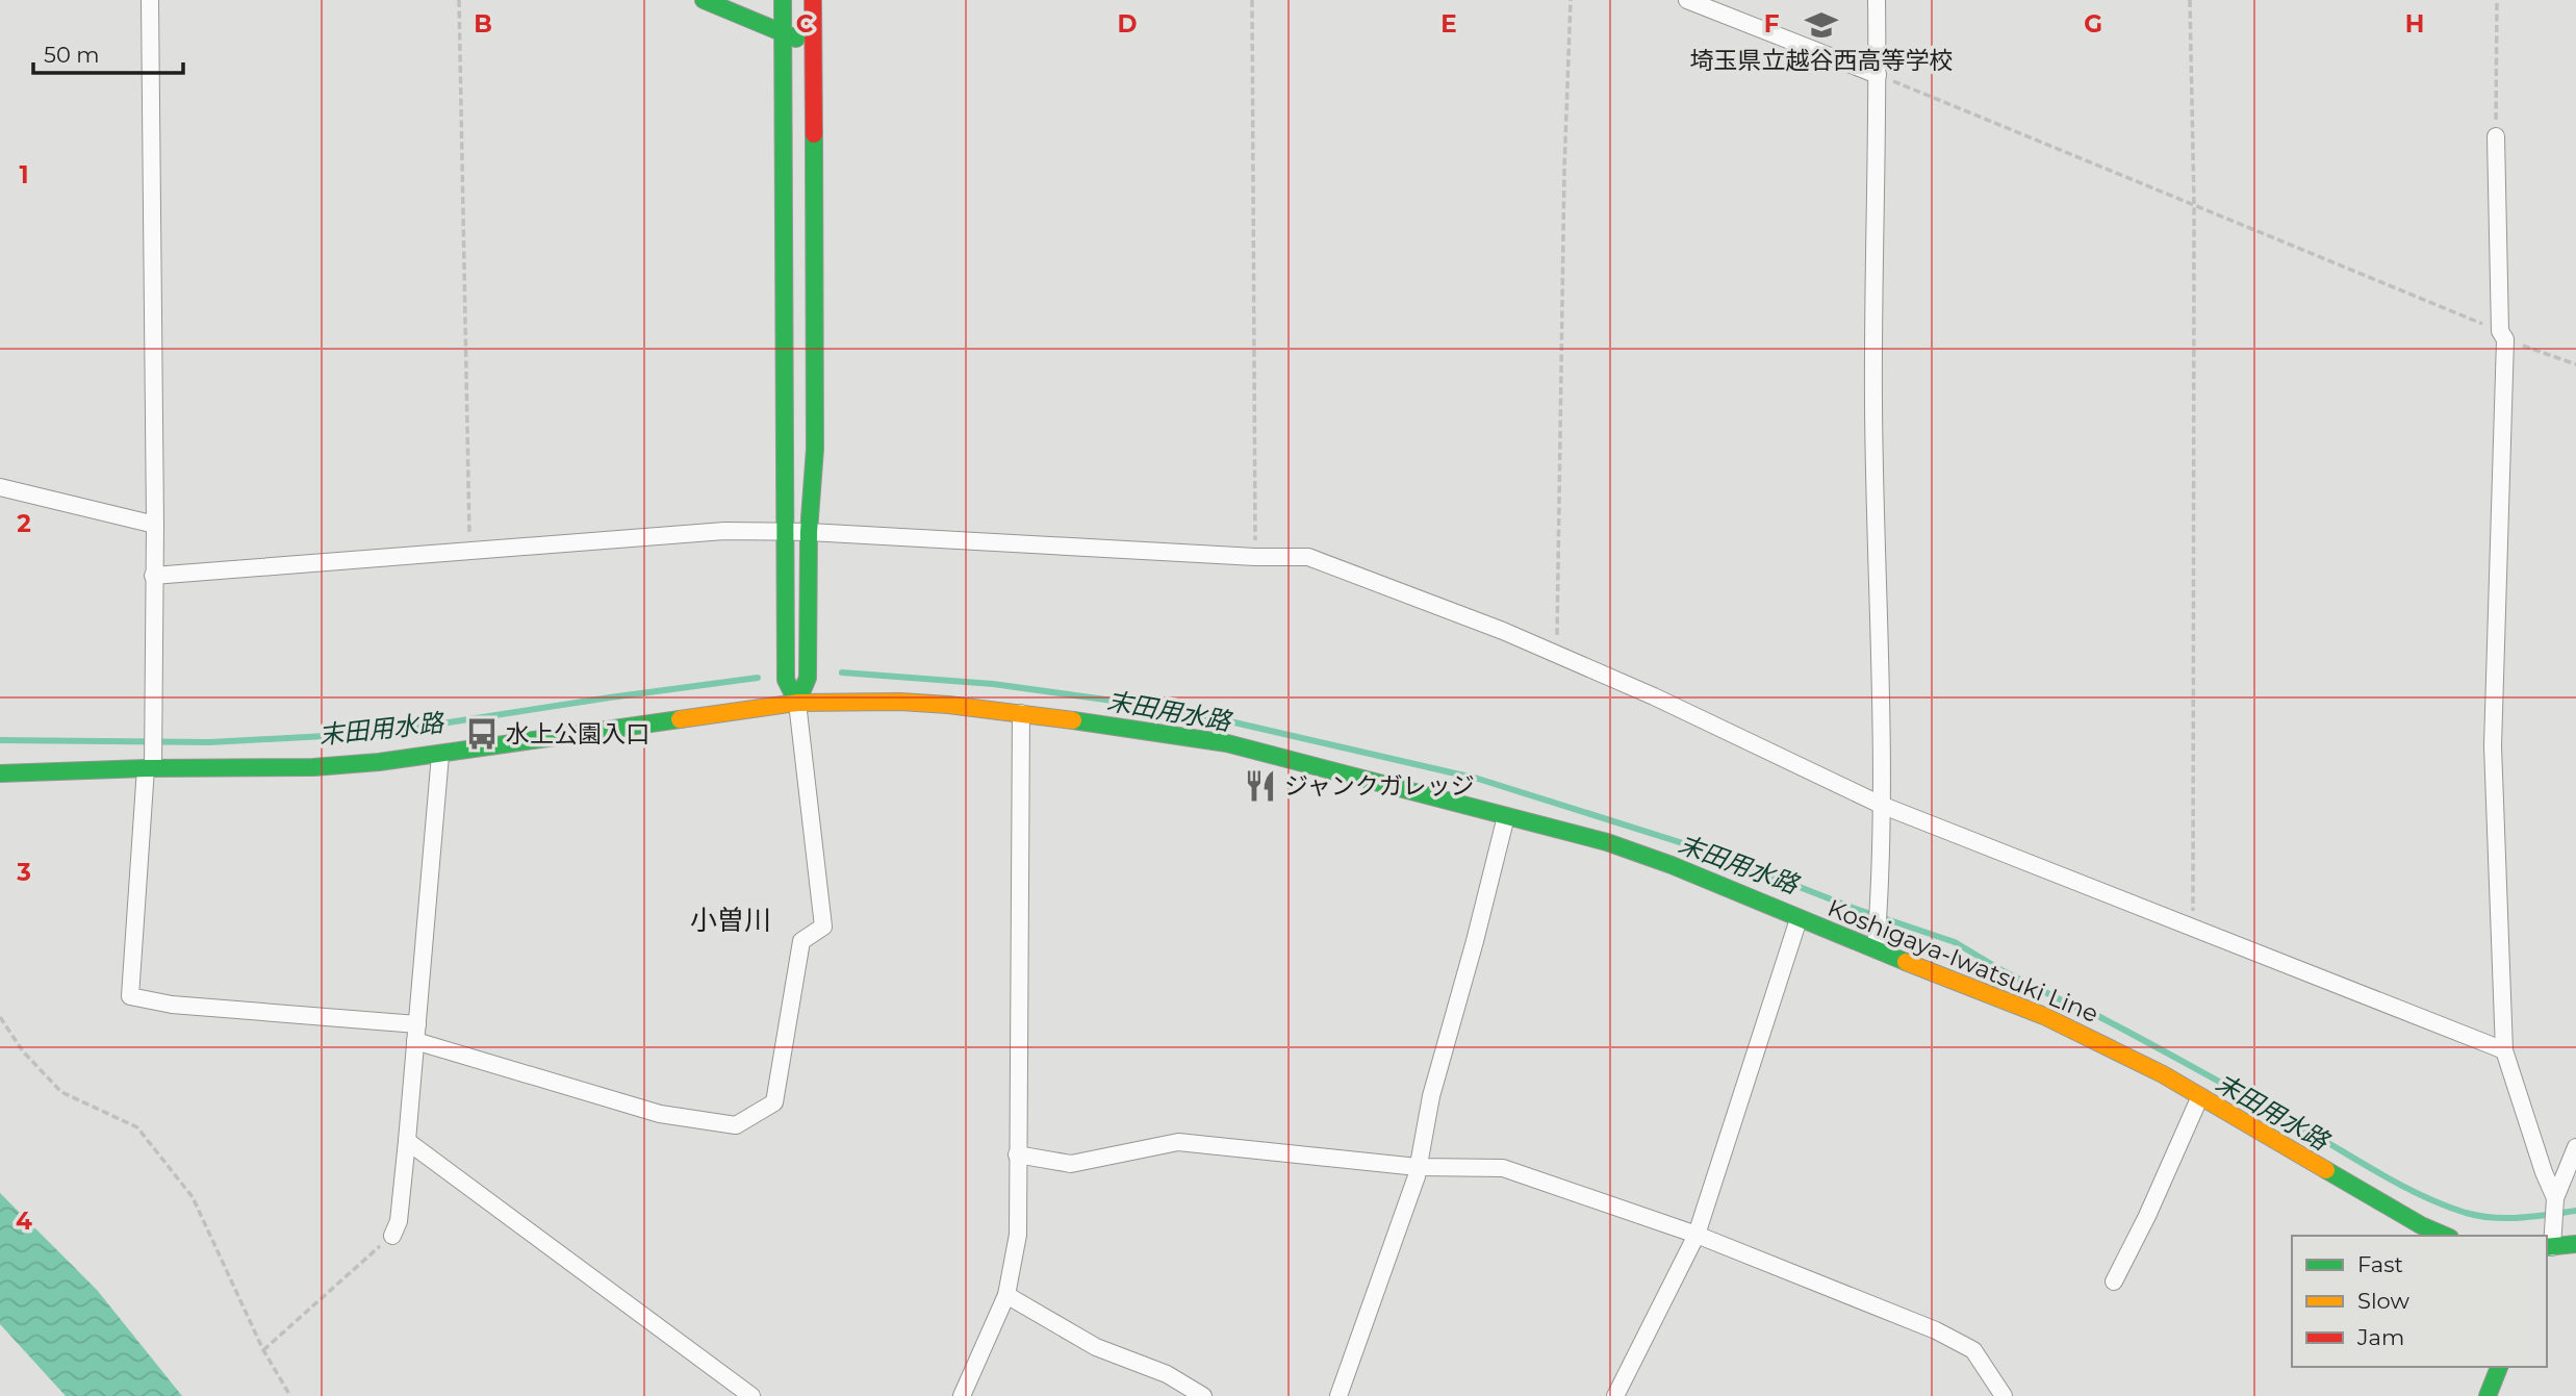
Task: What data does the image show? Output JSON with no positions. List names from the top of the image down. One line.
{"streets":{"main road":["Koshigaya-Iwatsuki Line"]},"districts":["小曽川"],"water":["末田用水路"],"places":{"school or university":["埼玉県立越谷西高等学校"],"bus stop":["水上公園入口"],"restaurant":["ジャンクガレッジ"]},"legend":["Fast","Slow","Jam"],"scale_bar":"50 m","grid":{"columns":["B","C","D","E","F","G","H"],"rows":["1","2","3","4"]}}
